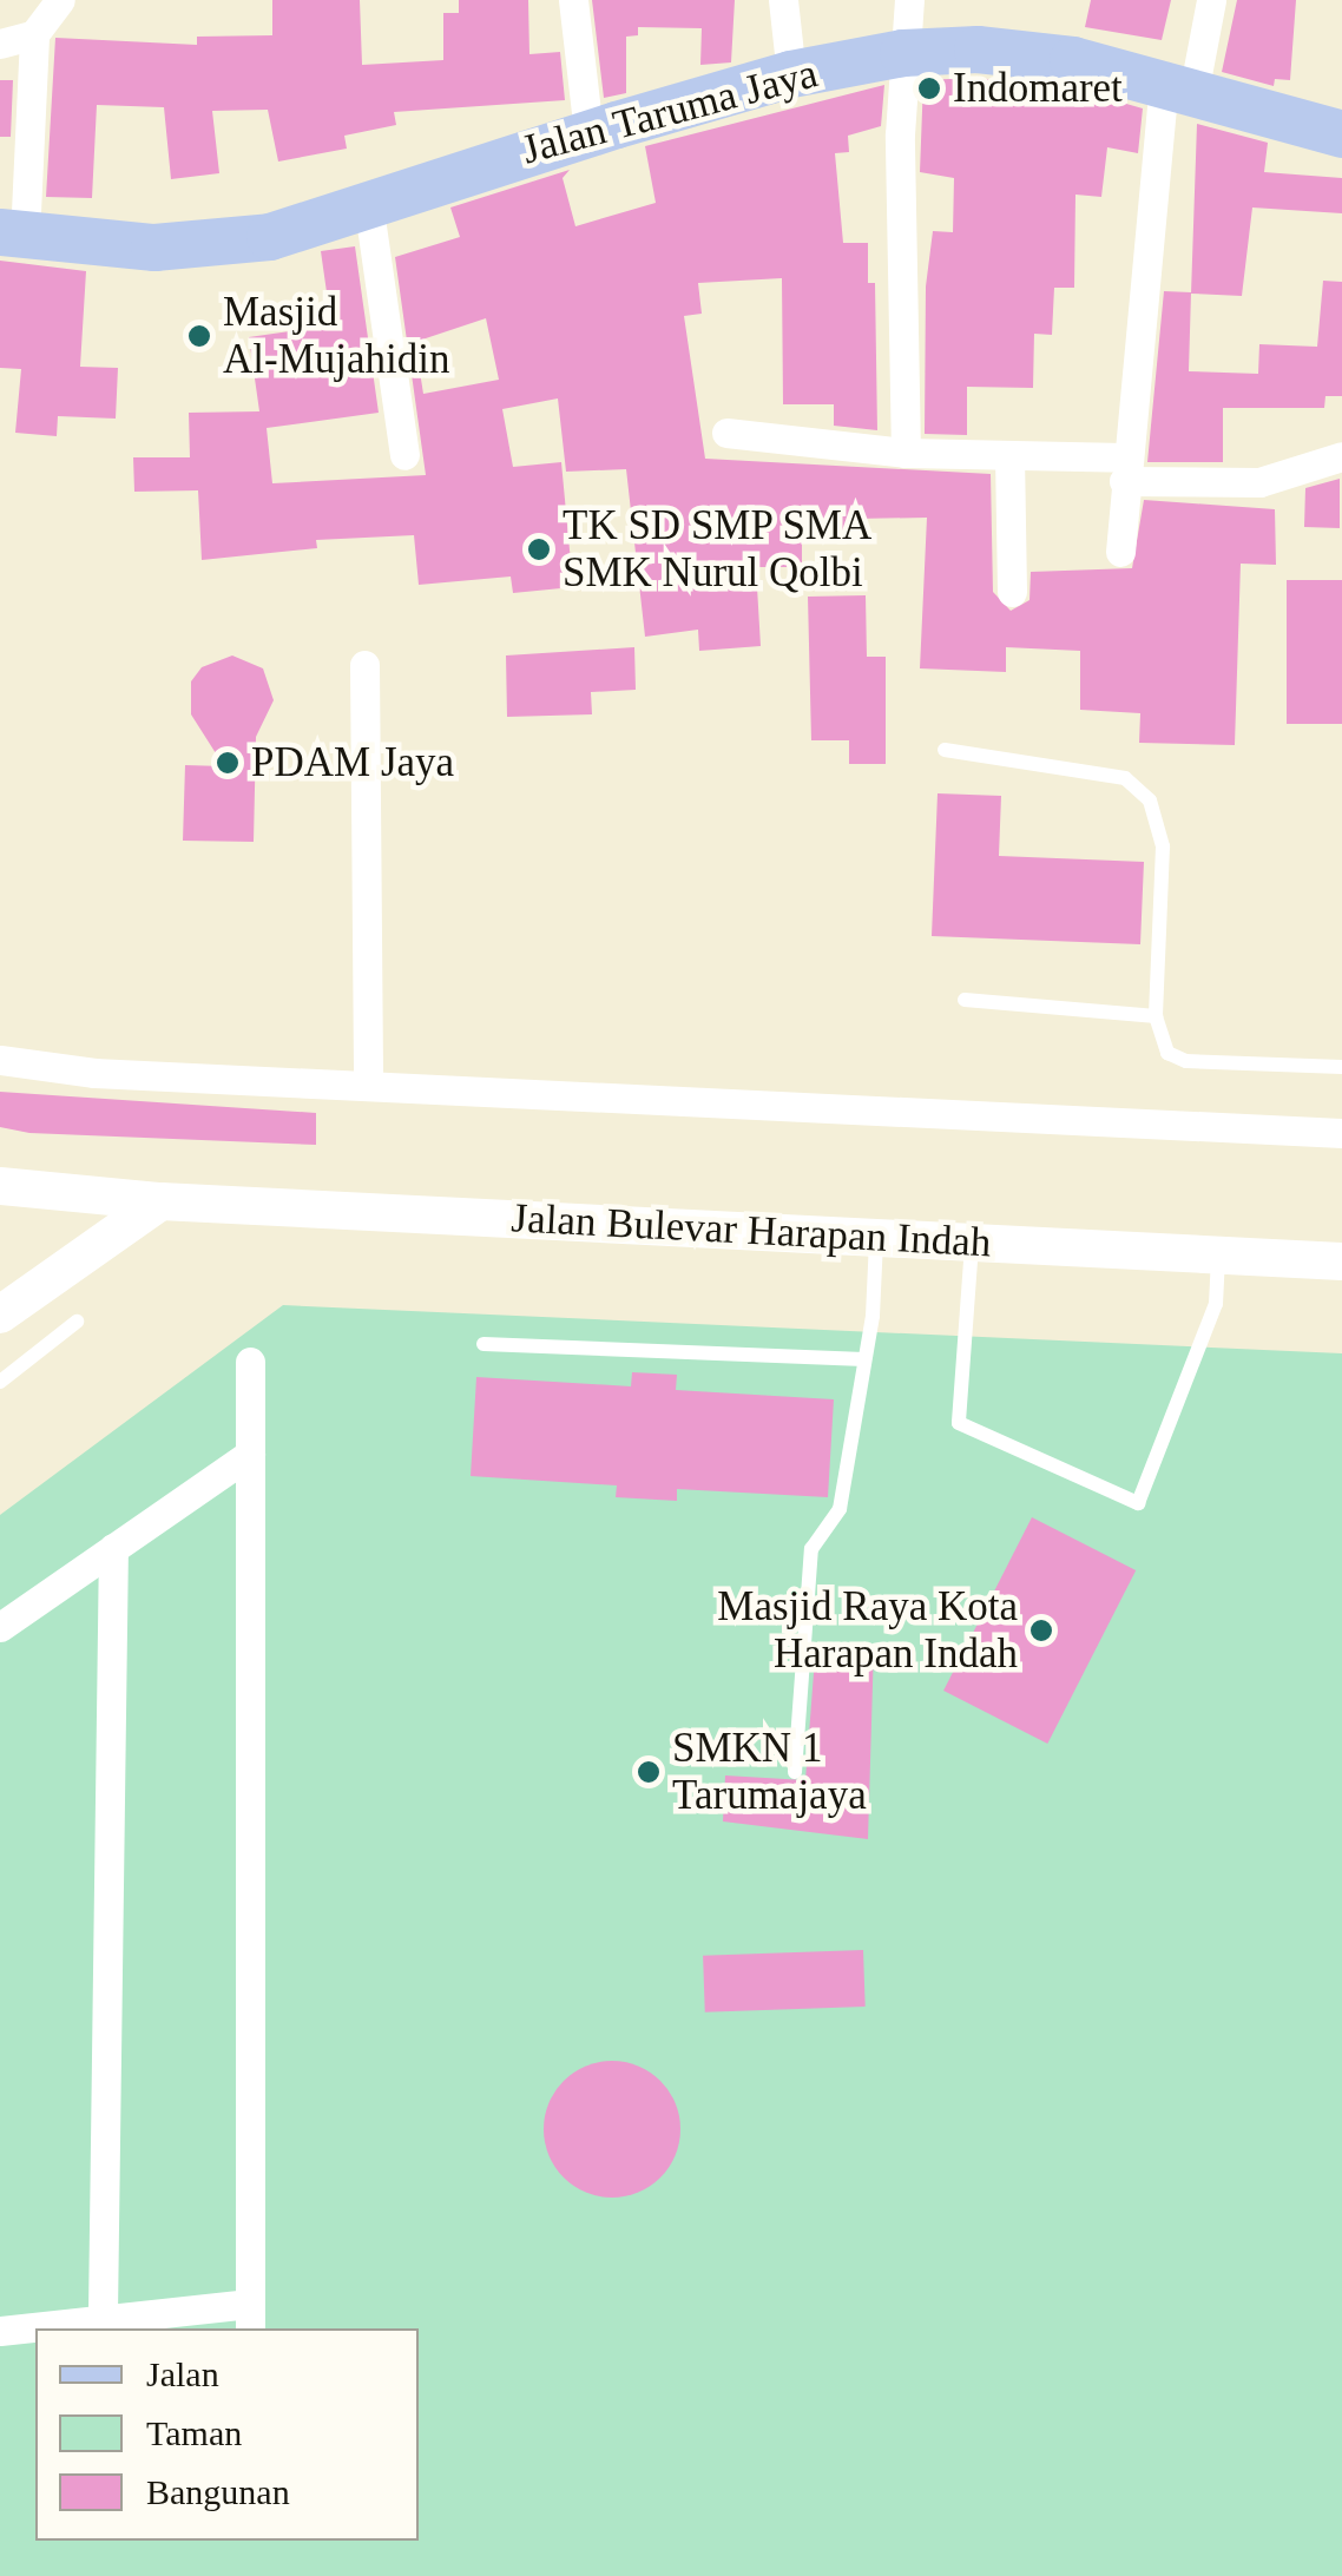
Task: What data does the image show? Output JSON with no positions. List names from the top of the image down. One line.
{"streets":{"main road":["Jalan Taruma Jaya"],"street":["Jalan Bulevar Harapan Indah"]},"places":["Indomaret","Masjid Al-Mujahidin","TK SD SMP SMA SMK Nurul Qolbi","PDAM Jaya","Masjid Raya Kota Harapan Indah","SMKN 1 Tarumajaya"],"legend":["Jalan","Taman","Bangunan"]}
